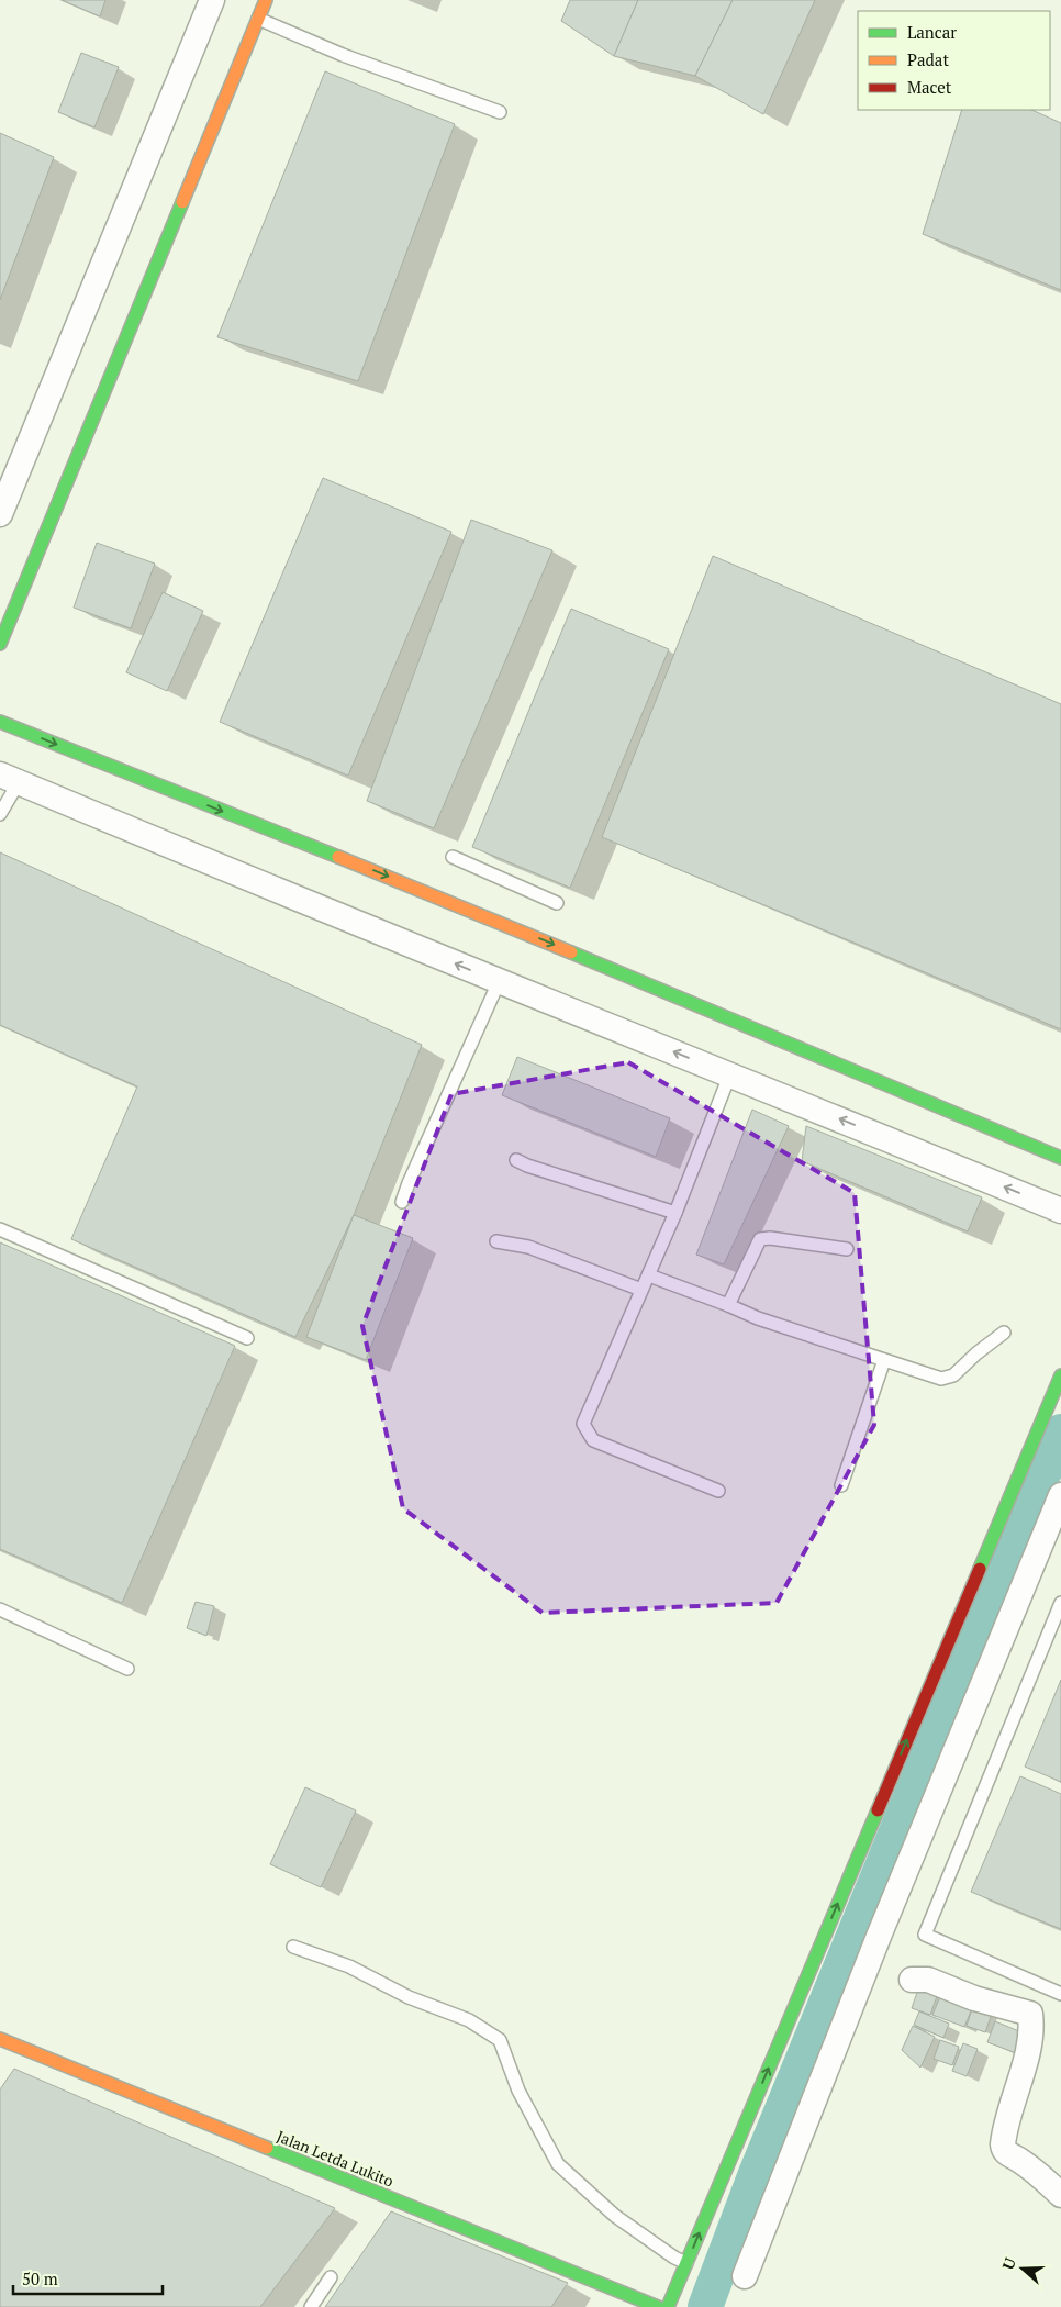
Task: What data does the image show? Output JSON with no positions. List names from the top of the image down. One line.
{"streets":{"street":["Jalan Letda Lukito"]},"legend":["Lancar","Padat","Macet"],"scale_bar":"50 m","north":"left"}
